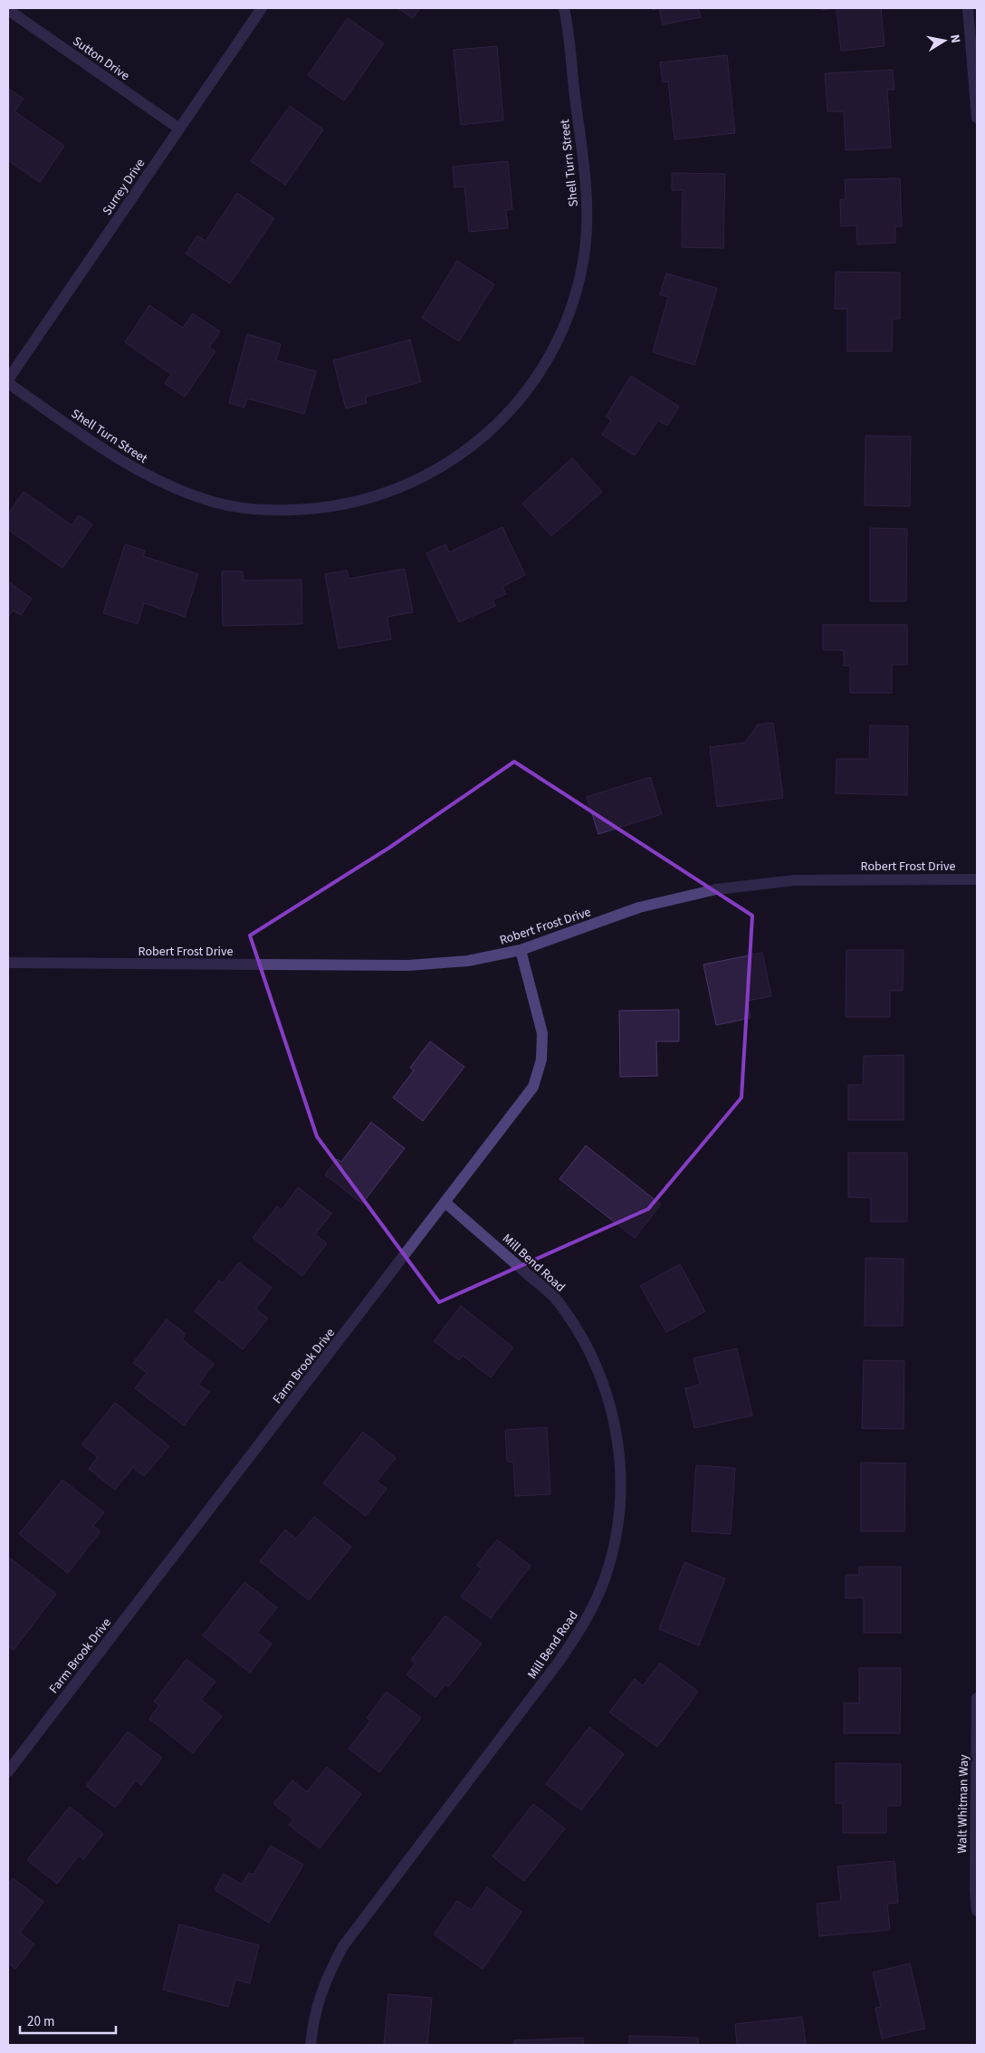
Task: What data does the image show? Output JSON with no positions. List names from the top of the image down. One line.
{"streets":{"street":["Sutton Drive","Shell Turn Street","Surrey Drive","Robert Frost Drive","Mill Bend Road","Farm Brook Drive","Walt Whitman Way"]},"crossings":[["Sutton Drive","Surrey Drive"],["Shell Turn Street","Surrey Drive"],["Robert Frost Drive","Farm Brook Drive"],["Mill Bend Road","Farm Brook Drive"]],"scale_bar":"20 m","north":"right"}
